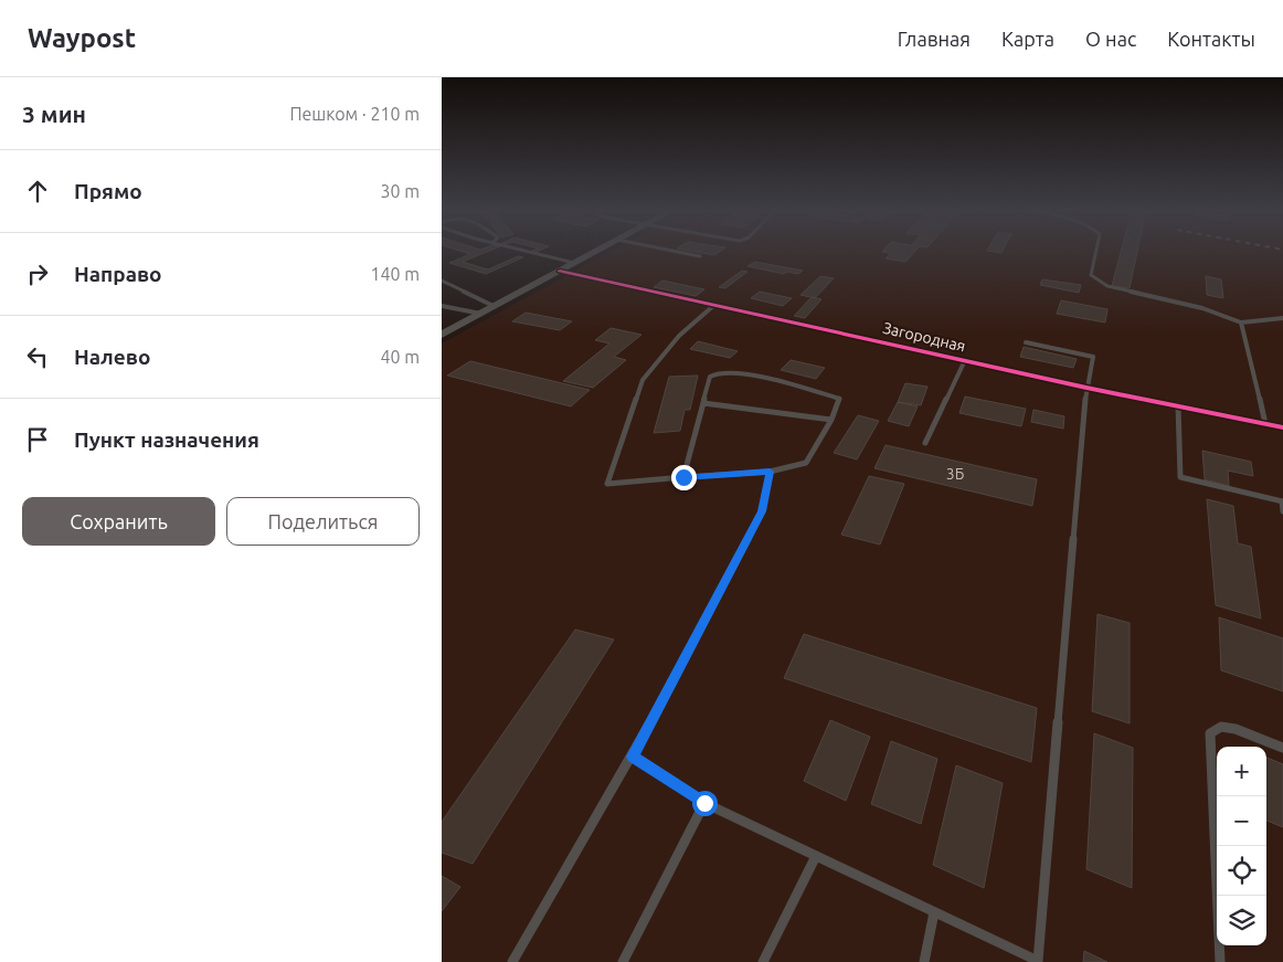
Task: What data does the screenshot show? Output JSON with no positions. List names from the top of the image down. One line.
{"streets":{"street":["Загородная"]},"house_numbers":["3Б"],"page":{"header":"Waypost","nav":["Главная","Карта","О нас","Контакты"],"heading":["3 мин","Пешком · 210 m"],"list":[["Прямо","30 m"],["Направо","140 m"],["Налево","40 m"],"Пункт назначения"],"buttons":["Сохранить","Поделиться"],"map_buttons":["+","−"]}}
